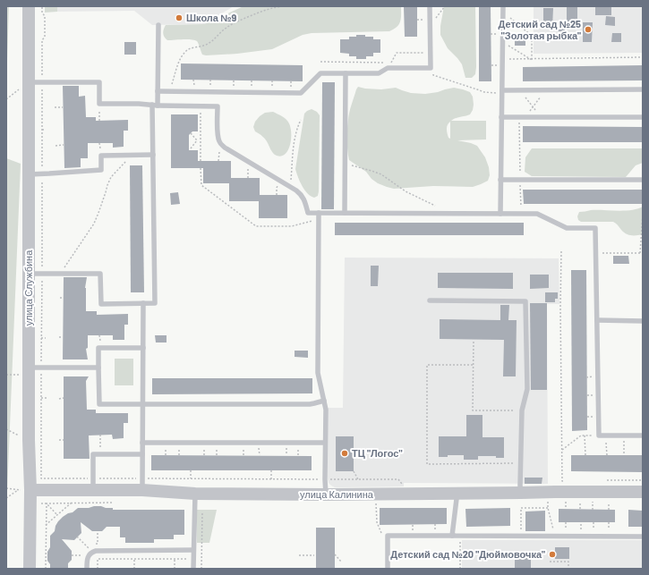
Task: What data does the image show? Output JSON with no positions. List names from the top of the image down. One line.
{"streets":{"street":["улица Службина","улица Калинина"]},"crossings":[["улица Службина","улица Калинина"]],"places":["Школа №9","Детский сад №25 \"Золотая рыбка\"","ТЦ \"Логос\"","Детский сад №20 \"Дюймовочка\""]}
